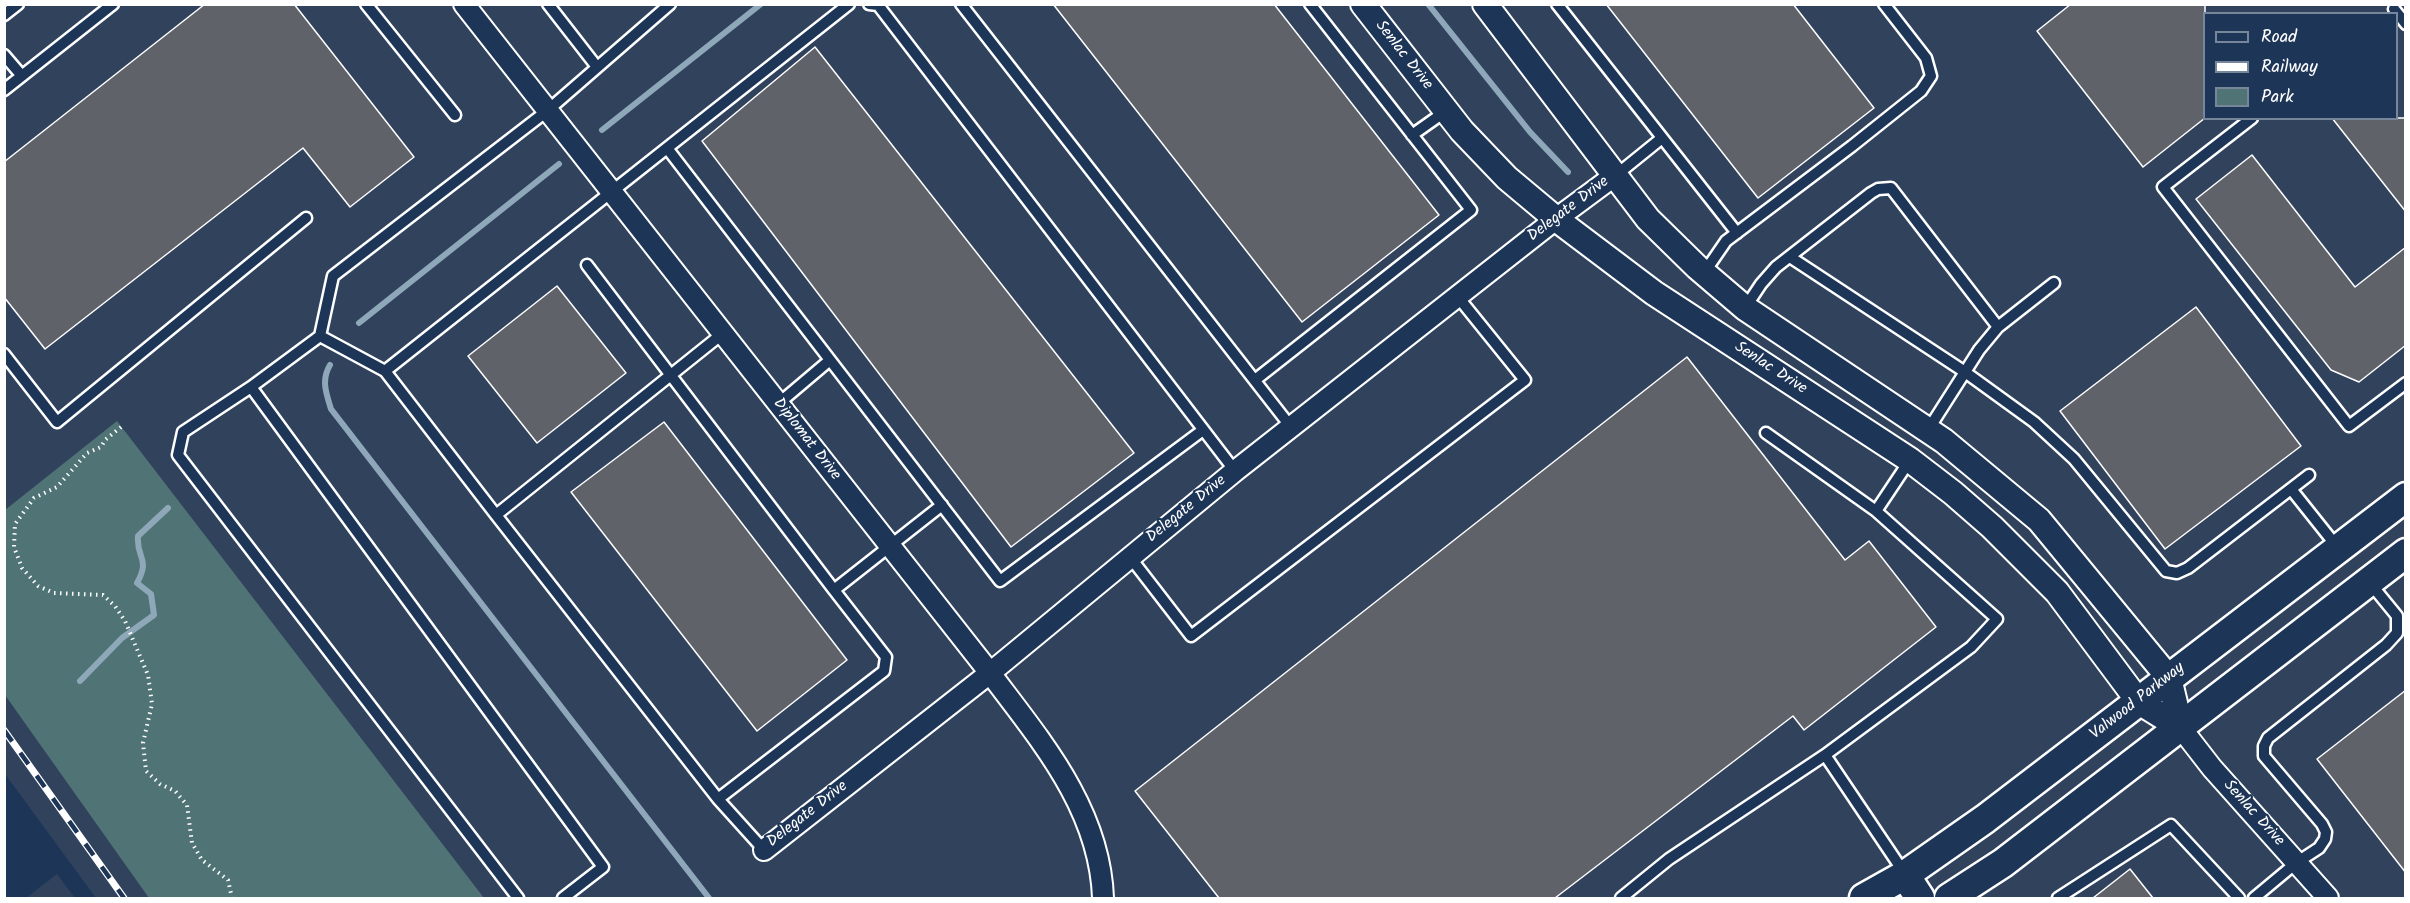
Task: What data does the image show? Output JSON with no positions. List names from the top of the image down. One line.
{"streets":{"main road":["Valwood Parkway"],"street":["Senlac Drive","Delegate Drive","Diplomat Drive"]},"crossings":[["Senlac Drive","Delegate Drive"],["Senlac Drive","Valwood Parkway"],["Delegate Drive","Diplomat Drive"]],"legend":["Road","Railway","Park"]}
